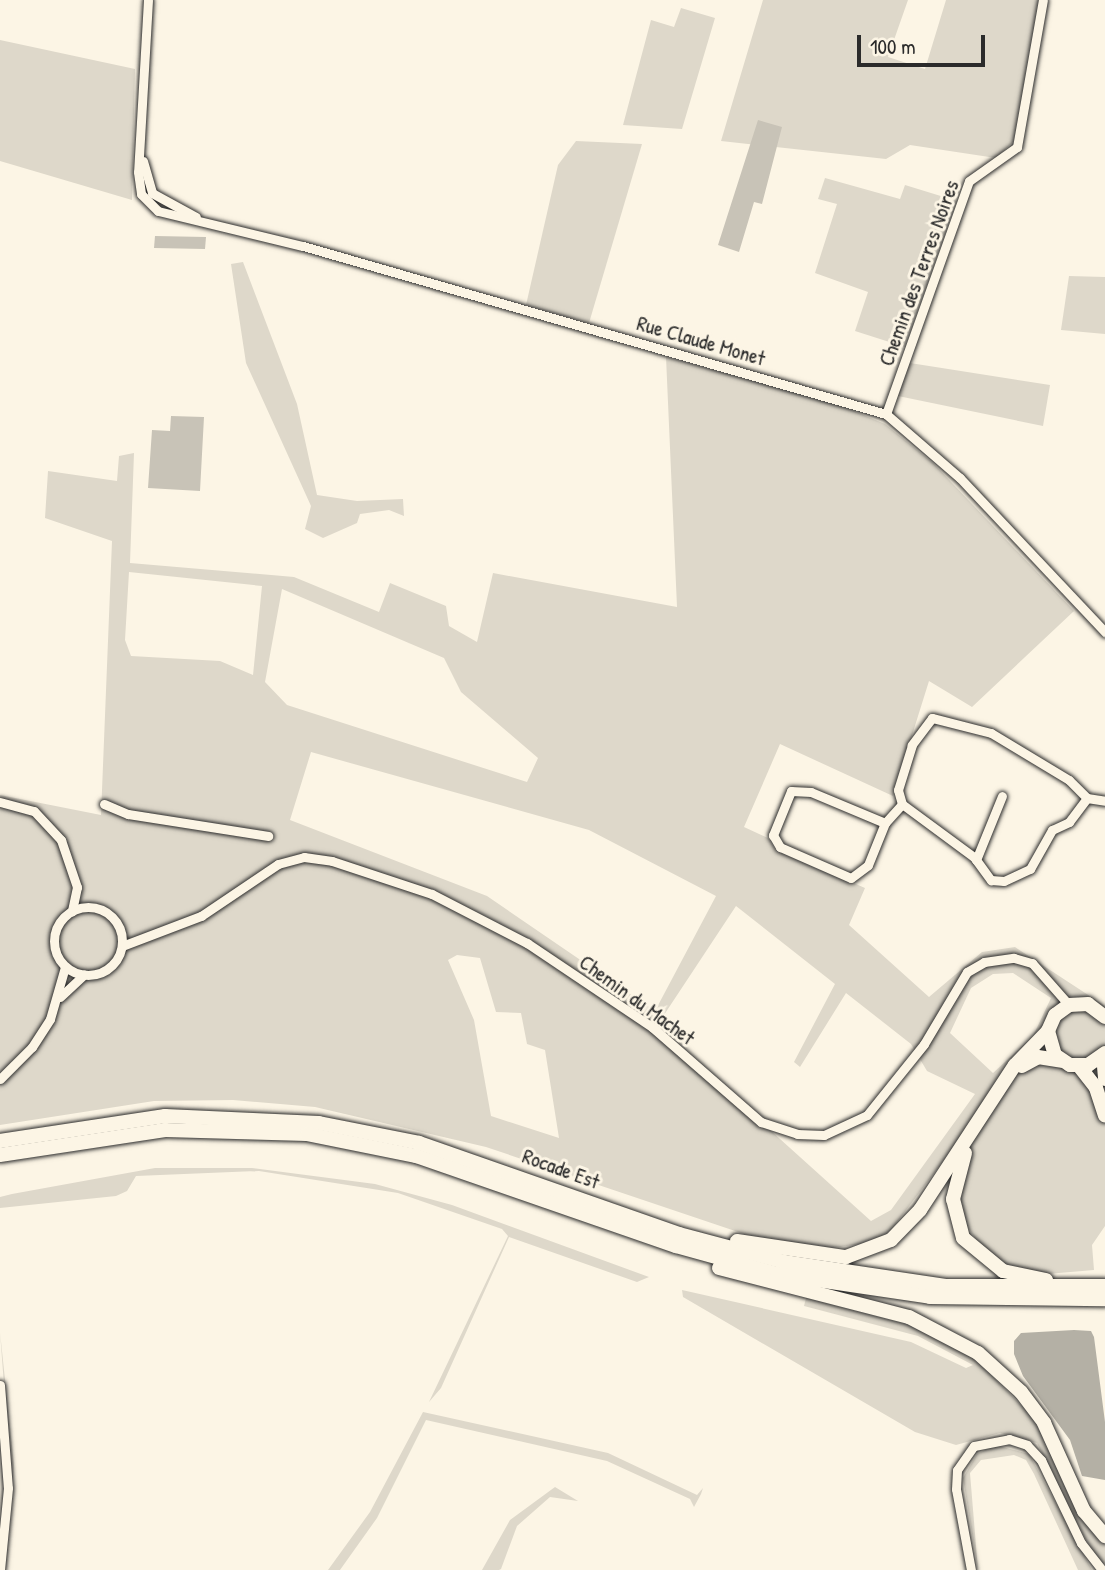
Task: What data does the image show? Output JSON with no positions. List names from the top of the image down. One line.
{"streets":{"main road":["Rocade Est"],"street":["Chemin des Terres Noires","Rue Claude Monet","Chemin du Machet"]},"crossings":[["Chemin des Terres Noires","Rue Claude Monet"]],"scale_bar":"100 m"}
